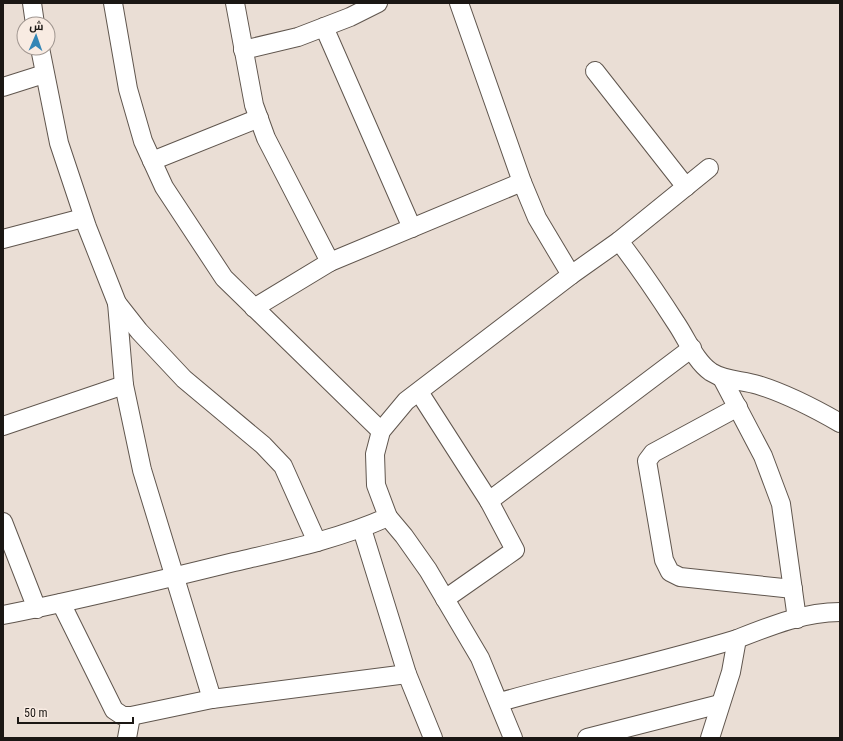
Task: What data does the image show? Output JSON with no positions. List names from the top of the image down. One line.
{"scale_bar":"50 m","north":"top"}
